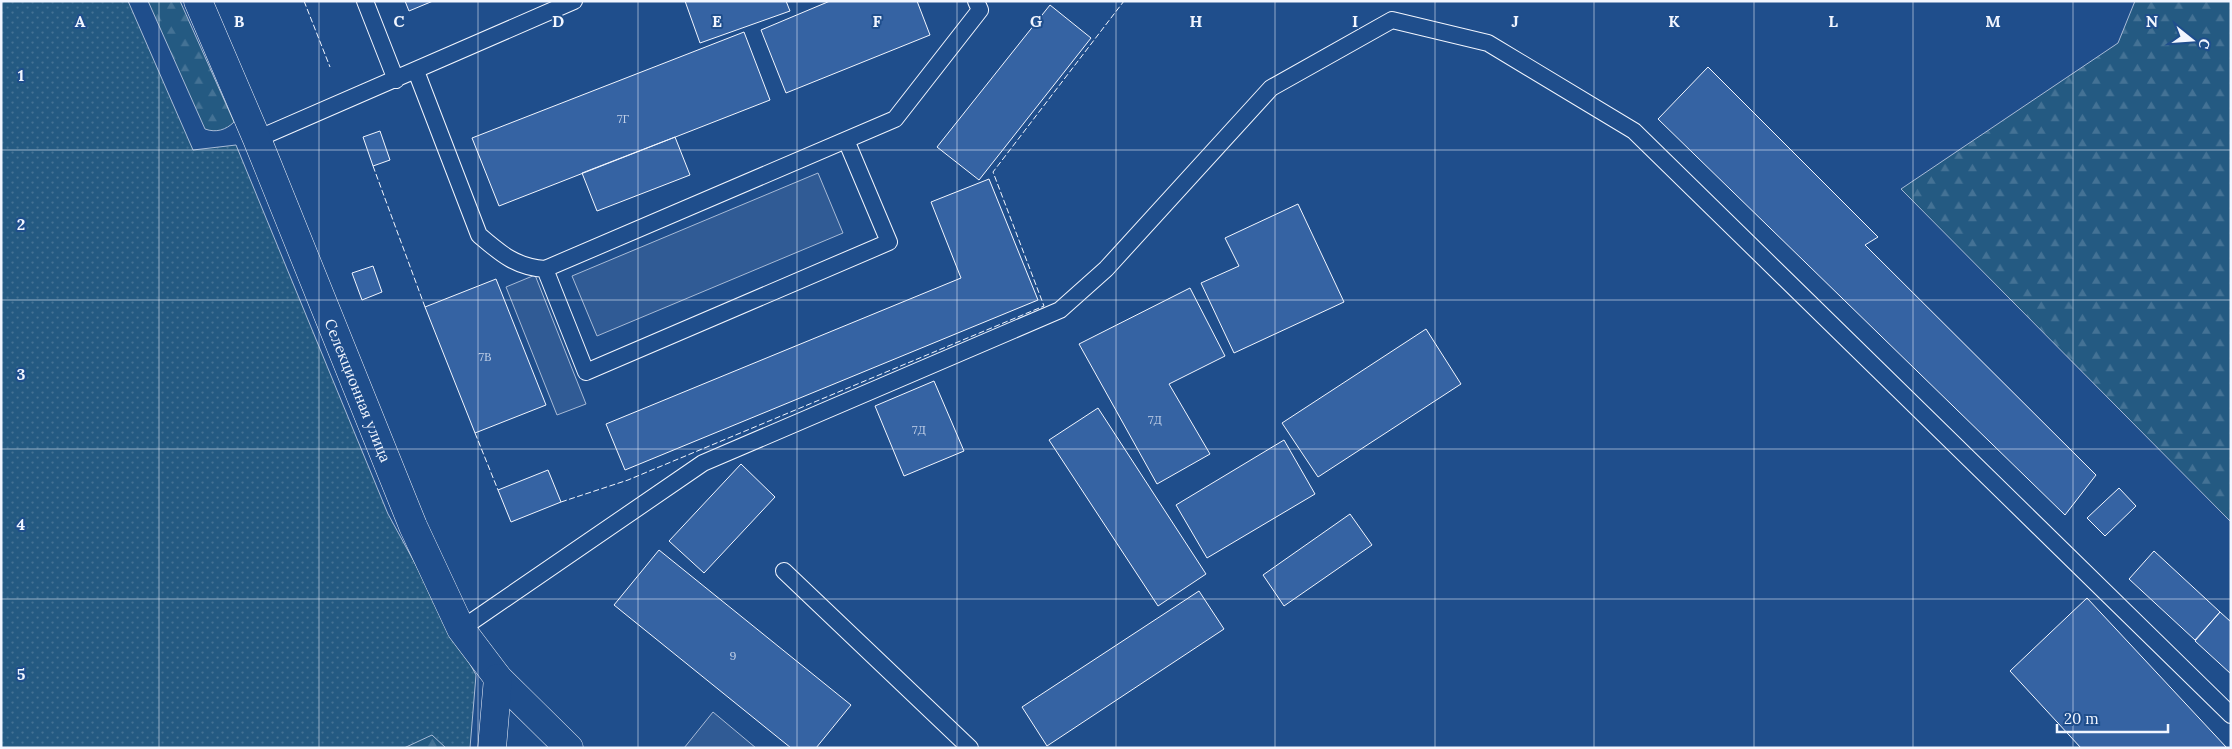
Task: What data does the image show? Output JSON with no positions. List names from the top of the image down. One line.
{"streets":{"street":["Селекционная улица"]},"house_numbers":["7Г","7В","7Д","7Д","9"],"scale_bar":"20 m","north":"right","grid":{"columns":["A","B","C","D","E","F","G","H","I","J","K","L","M","N"],"rows":["1","2","3","4","5"]}}
